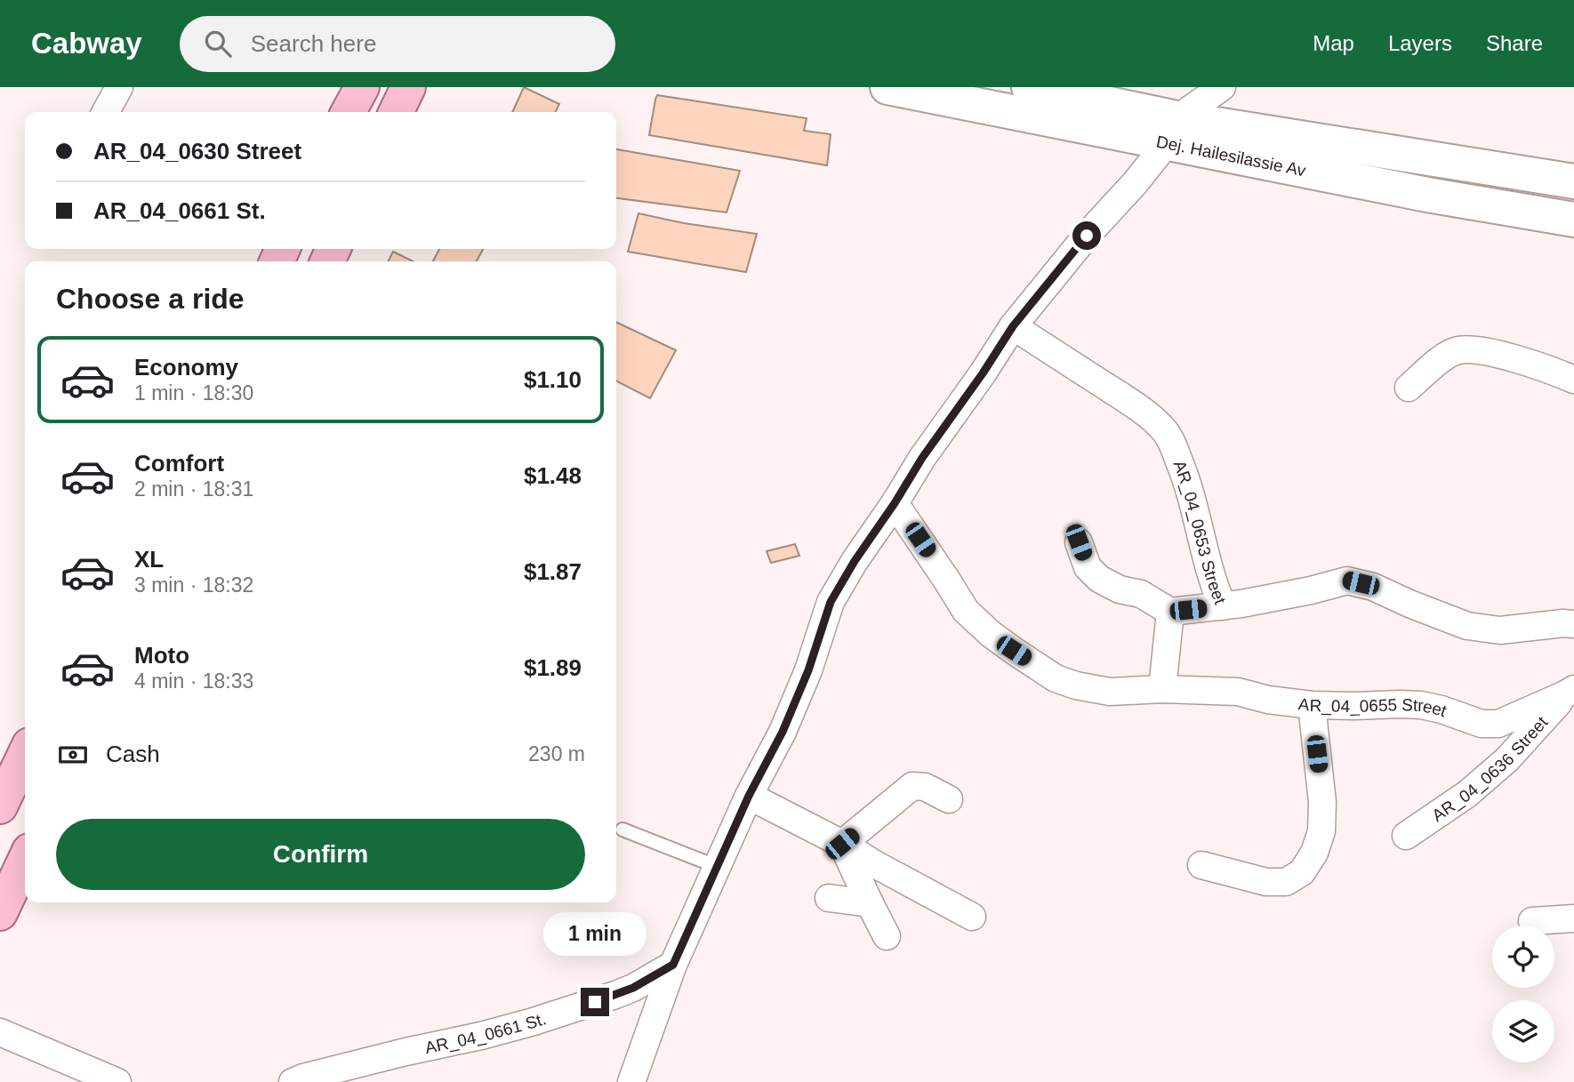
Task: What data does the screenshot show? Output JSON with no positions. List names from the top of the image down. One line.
{"streets":{"main road":["Dej. Hailesilassie Av"],"street":["AR_04_0653 Street","AR_04_0655 Street","AR_04_0636 Street","AR_04_0661 St."]},"crossings":[["AR_04_0655 Street","AR_04_0636 Street"]],"page":{"header":"Cabway","search":"Search here","nav":["Map","Layers","Share"],"banner":["AR_04_0630 Street","AR_04_0661 St."],"heading":"Choose a ride","list":[{"name":"Economy","note":"1 min · 18:30","value":"$1.10"},{"name":"Comfort","note":"2 min · 18:31","value":"$1.48"},{"name":"XL","note":"3 min · 18:32","value":"$1.87"},{"name":"Moto","note":"4 min · 18:33","value":"$1.89"}],"pay":["Cash","230 m"],"buttons":"Confirm","bubble":"1 min"}}
